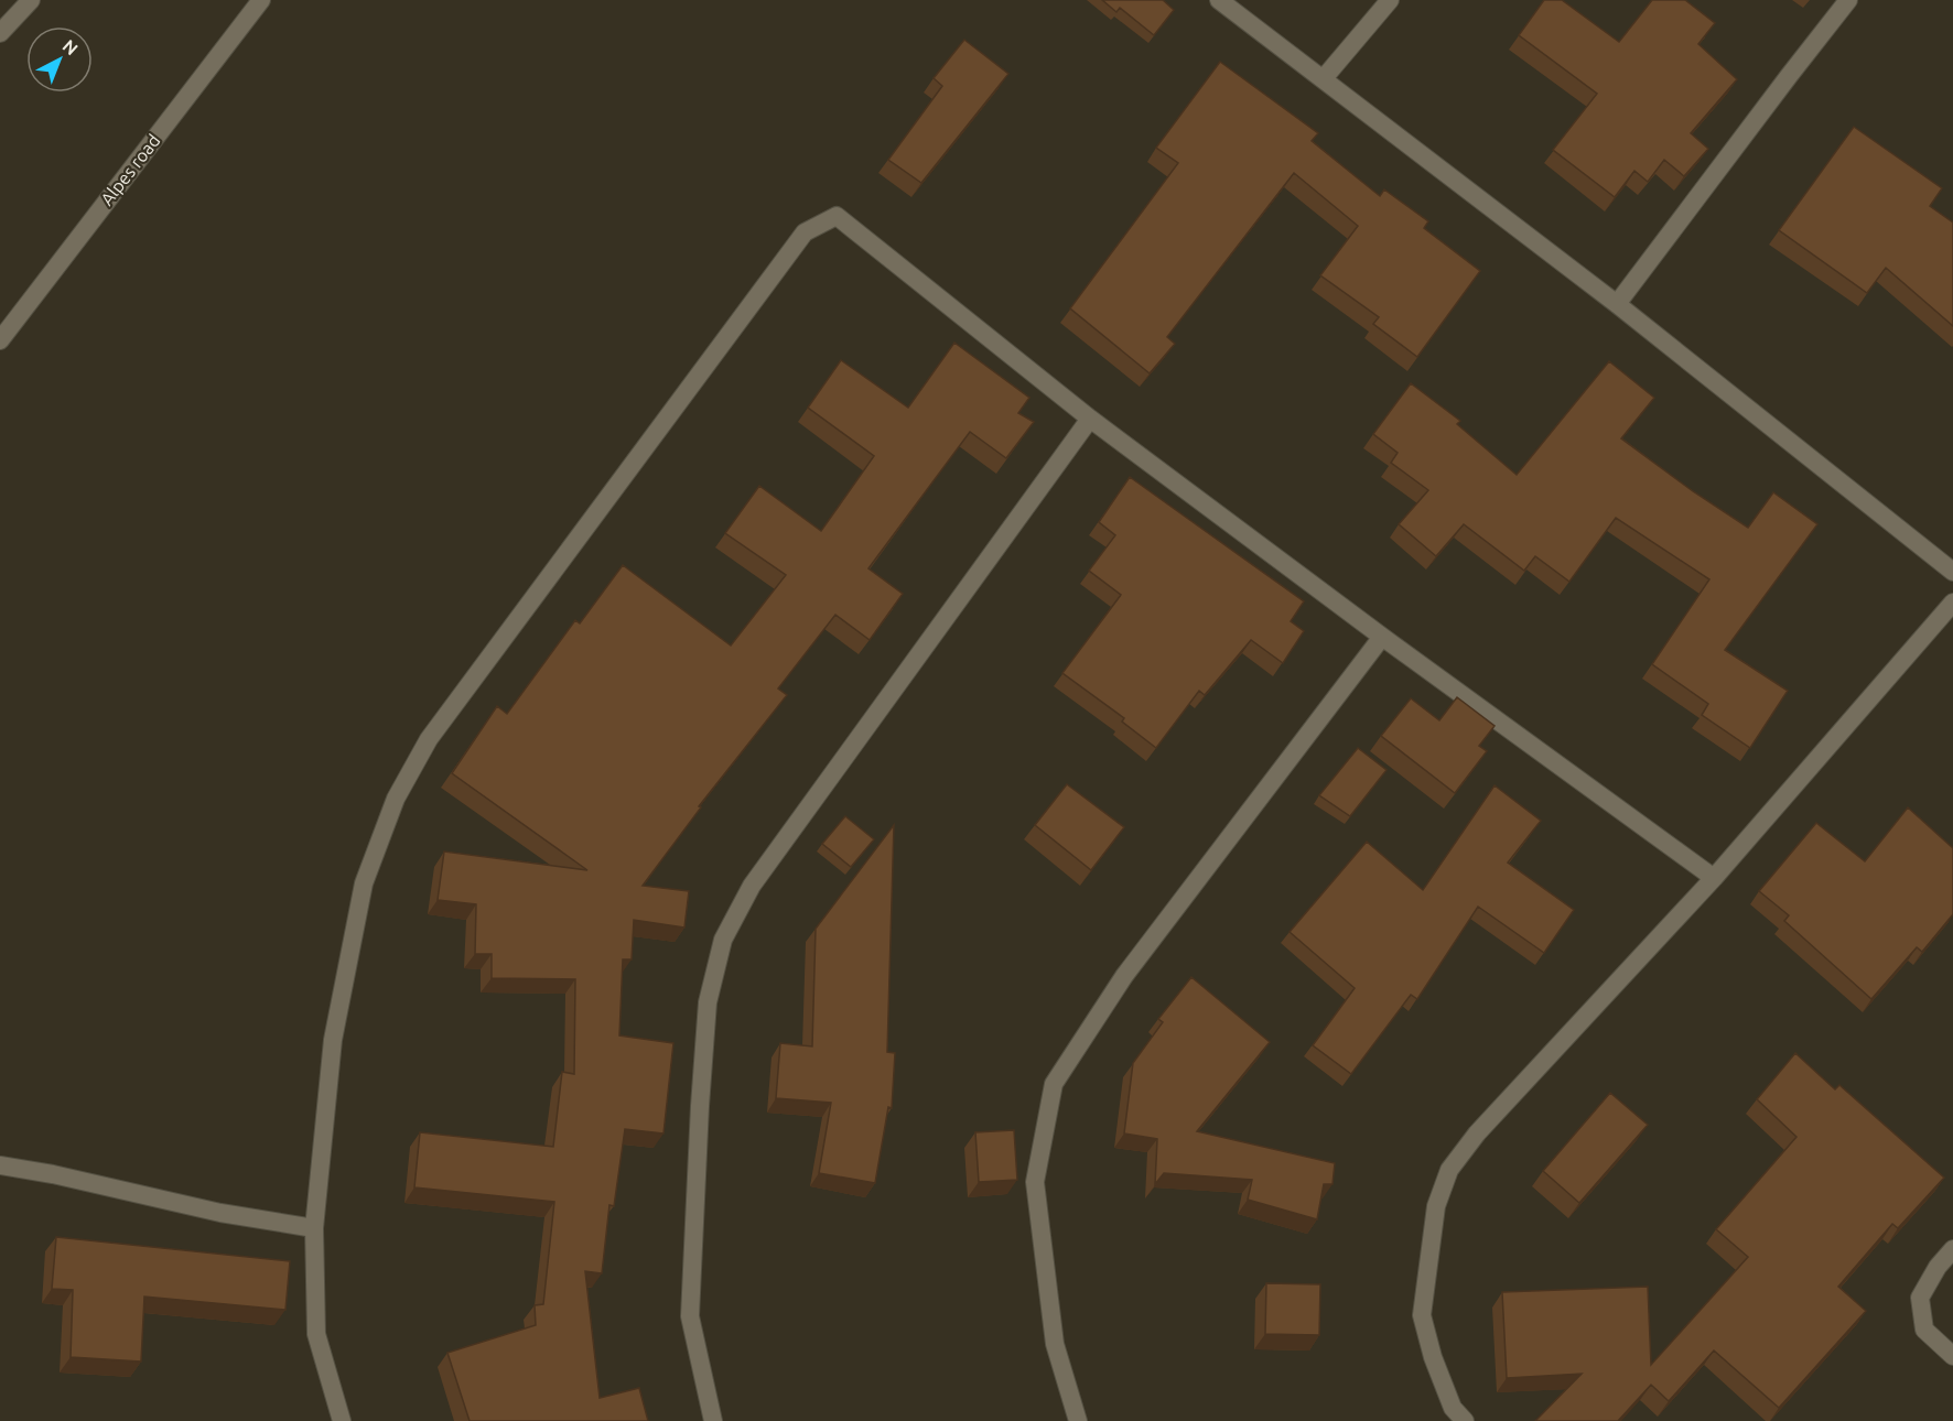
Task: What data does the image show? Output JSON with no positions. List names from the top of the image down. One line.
{"streets":{"street":["Alpes road"]},"north":"top right"}
